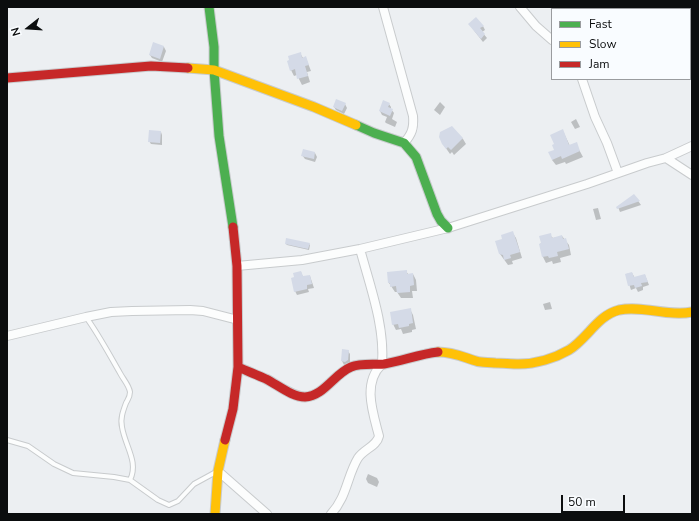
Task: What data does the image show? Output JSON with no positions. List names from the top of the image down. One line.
{"legend":["Fast","Slow","Jam"],"scale_bar":"50 m","north":"left"}
